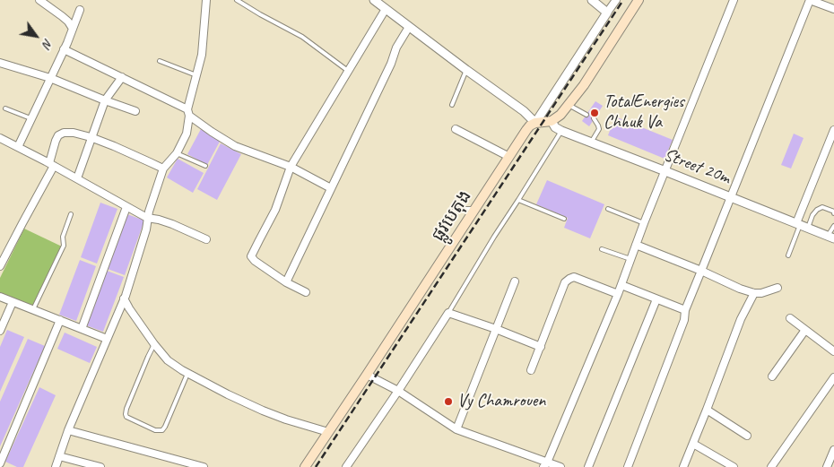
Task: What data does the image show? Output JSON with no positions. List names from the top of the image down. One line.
{"streets":{"main road":["ផ្លូវបេតុង"],"street":["Street 20m"]},"places":["TotalEnergies Chhuk Va","Vy Chamrouen"],"north":"bottom right"}
